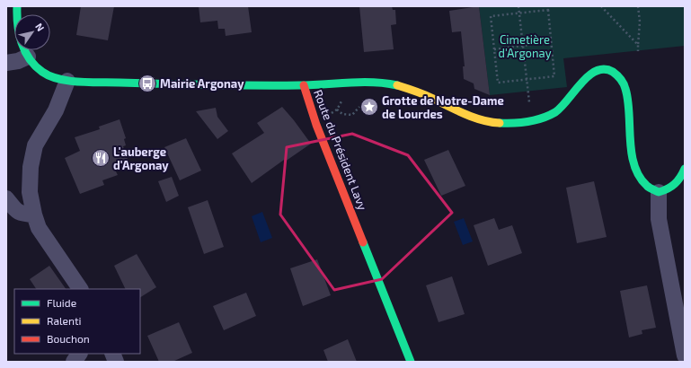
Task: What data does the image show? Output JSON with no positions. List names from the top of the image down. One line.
{"streets":{"street":["Route du Président Lavy"]},"parks":["Cimetière d'Argonay"],"places":{"bus stop":["Mairie Argonay"],"place":["Grotte de Notre-Dame de Lourdes"],"restaurant":["L'auberge d'Argonay"]},"legend":["Fluide","Ralenti","Bouchon"],"north":"top right"}
